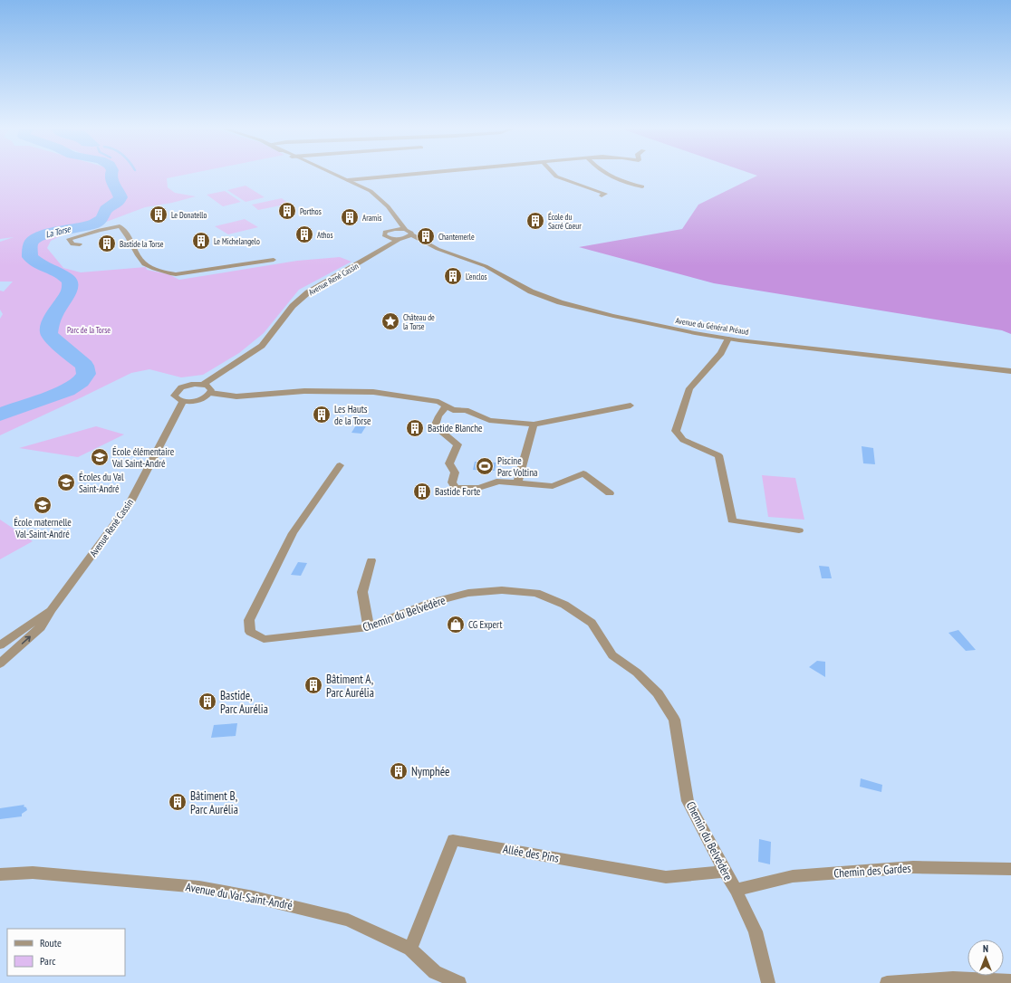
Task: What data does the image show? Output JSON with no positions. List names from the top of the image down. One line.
{"streets":{"street":["Avenue René Cassin","Avenue du Général Préaud","Chemin du Belvédère","Allée des Pins","Chemin des Gardes","Avenue du Val-Saint-André"]},"crossings":[["Chemin du Belvédère","Allée des Pins"],["Chemin du Belvédère","Chemin des Gardes"],["Allée des Pins","Avenue du Val-Saint-André"]],"water":["La Torse"],"parks":["Parc de la Torse"],"places":{"building":["Porthos","Le Donatello","Aramis","École du Sacré Coeur","Athos","Chantemerle","Le Michelangelo","Bastide la Torse","L'enclos","Les Hauts de la Torse","Bastide Blanche","Bastide Forte","Bâtiment A, Parc Aurélia","Bastide, Parc Aurélia","Nymphée","Bâtiment B, Parc Aurélia"],"place":["Château de la Torse"],"school or university":["École élémentaire Val Saint-André","Écoles du Val Saint-André","École maternelle Val-Saint-André"],"sports":["Piscine Parc Voltina"],"shop":["CG Expert"]},"legend":["Route","Parc"],"north":"top"}
